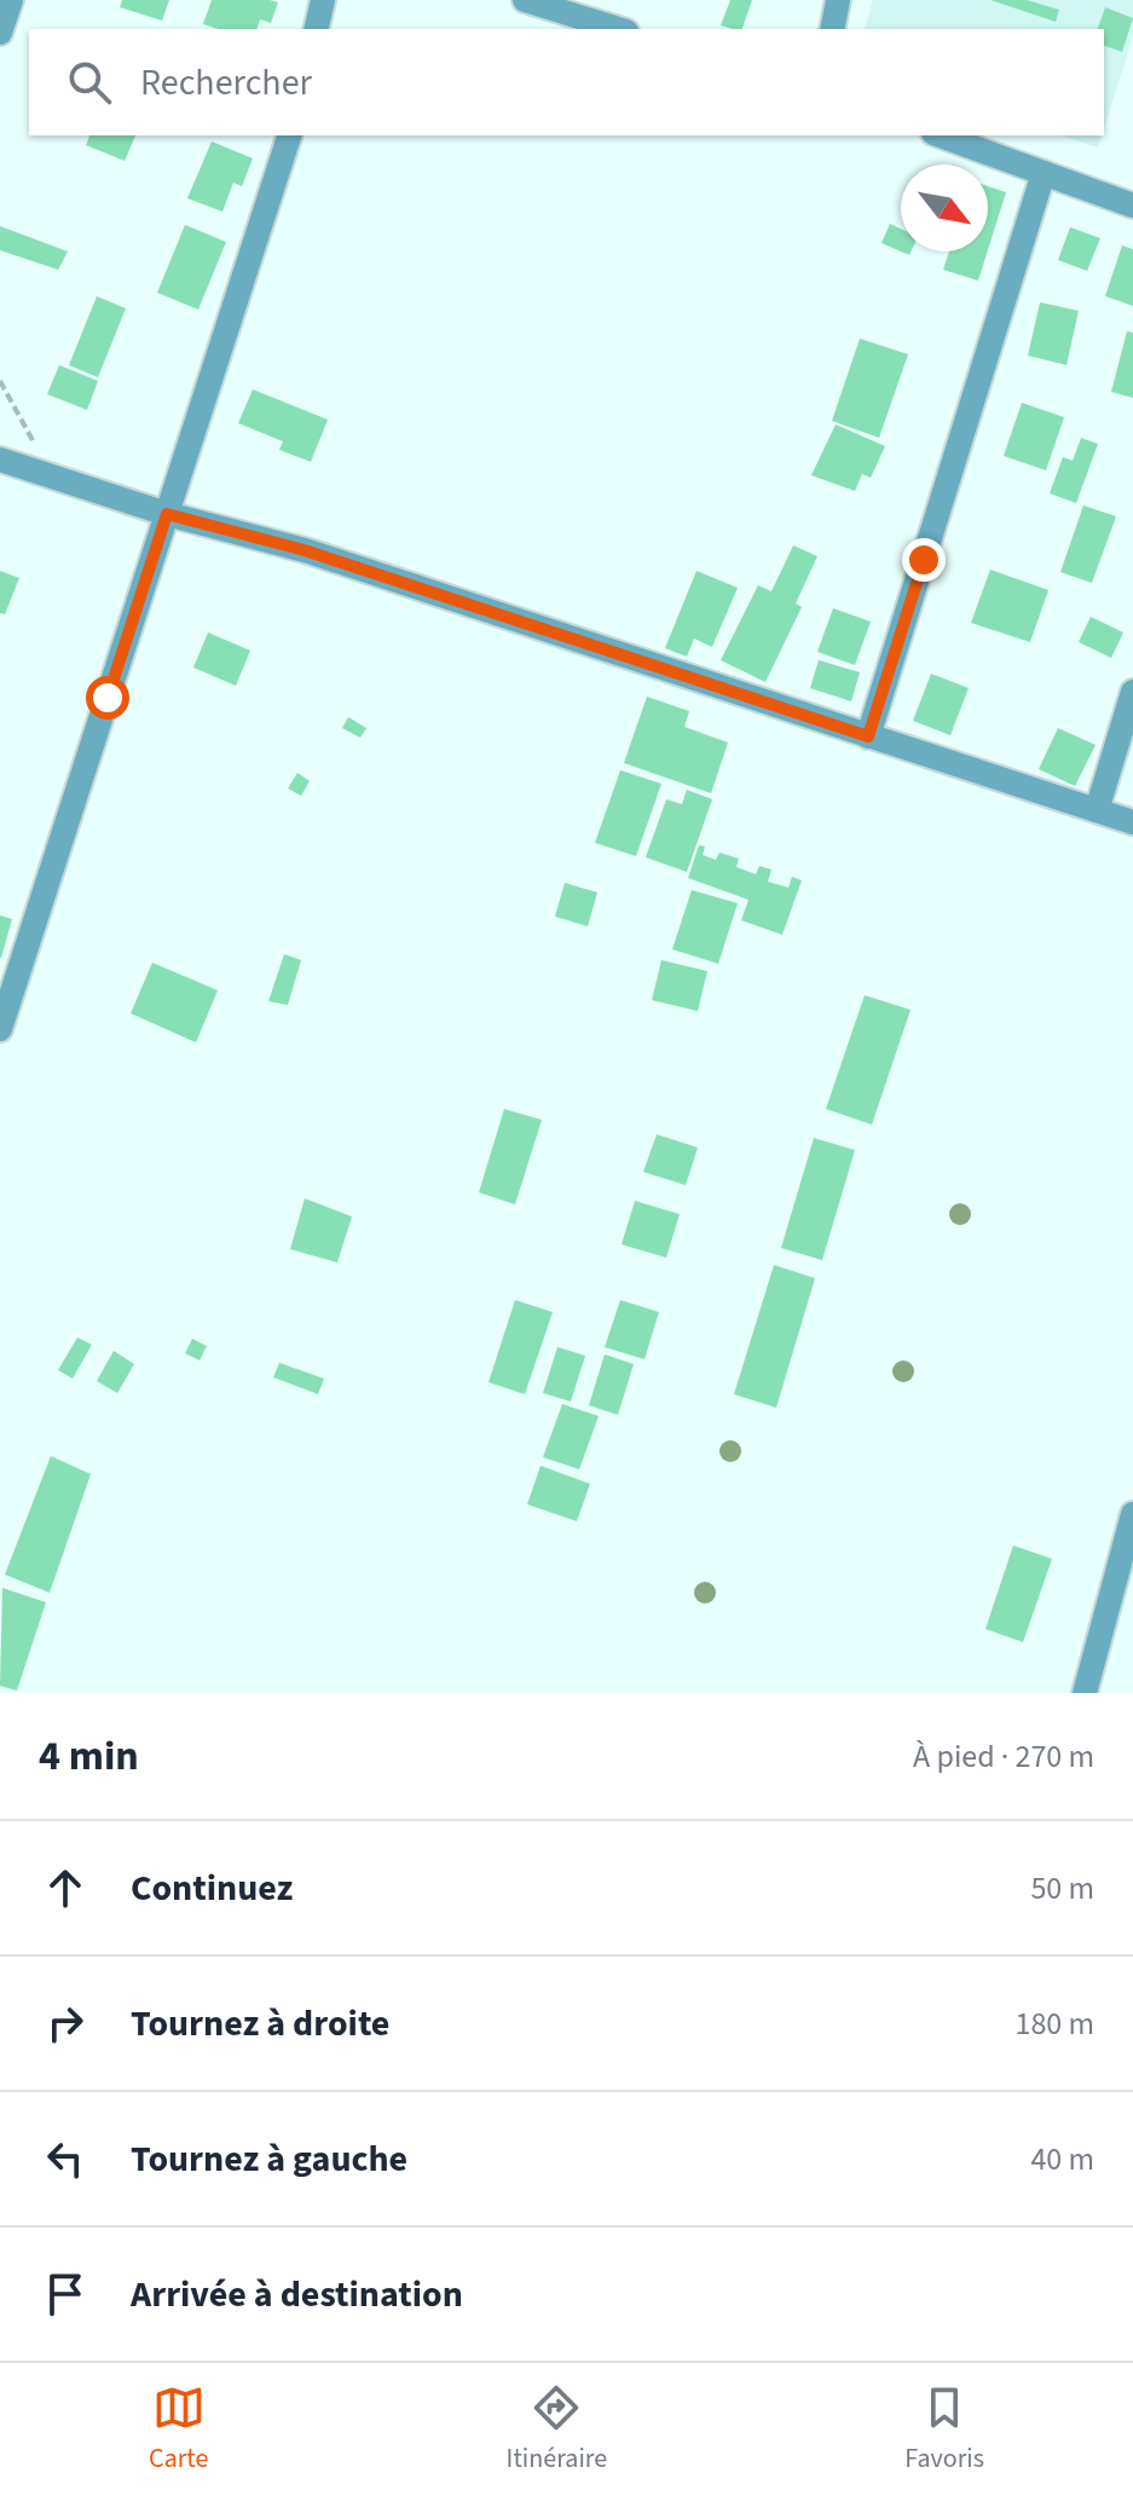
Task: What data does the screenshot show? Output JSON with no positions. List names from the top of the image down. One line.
{"north":"bottom right","page":{"search":"Rechercher","heading":["4 min","À pied · 270 m"],"list":[["Continuez","50 m"],["Tournez à droite","180 m"],["Tournez à gauche","40 m"],"Arrivée à destination"],"nav":["Carte","Itinéraire","Favoris"]}}
